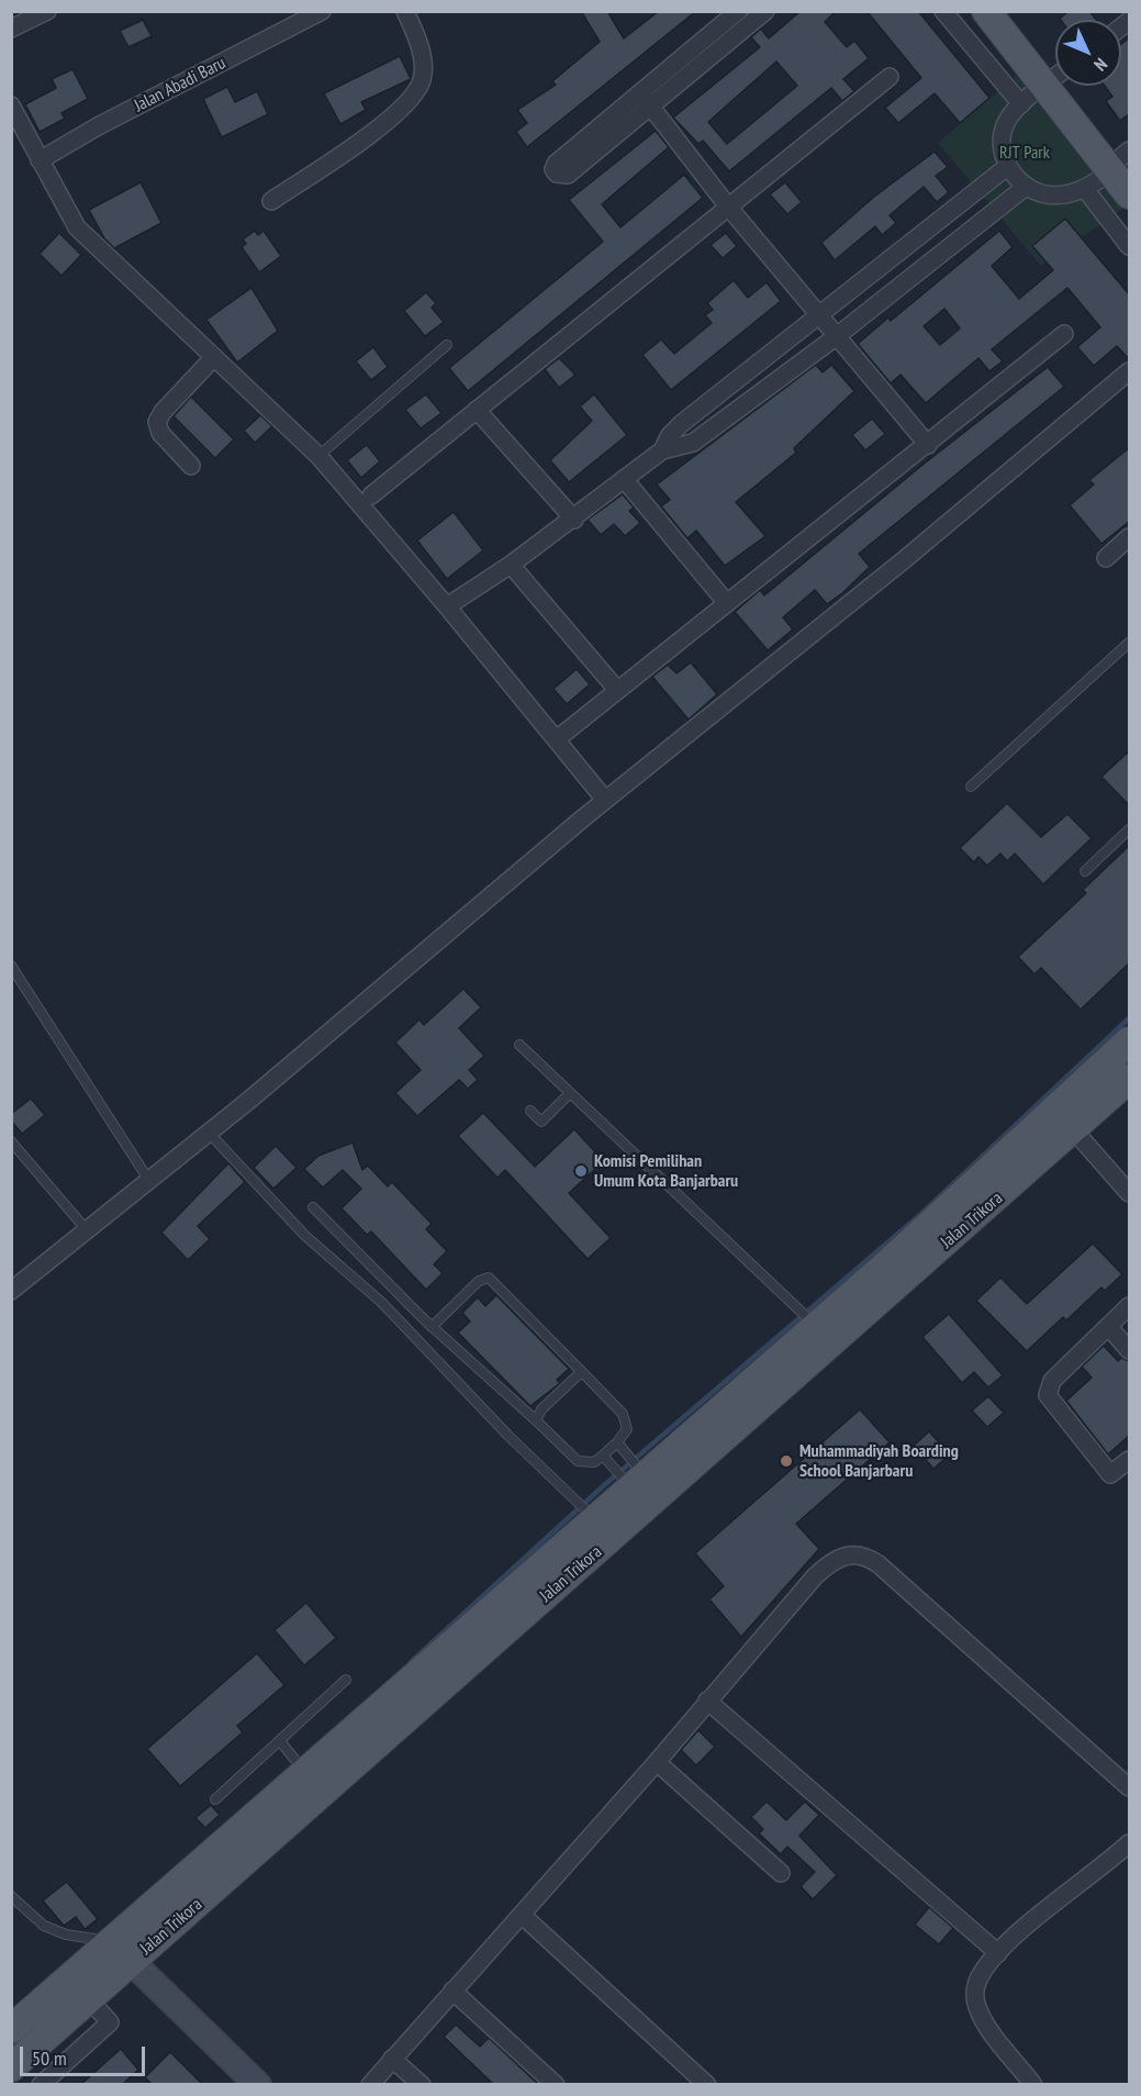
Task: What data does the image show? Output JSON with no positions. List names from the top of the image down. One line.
{"streets":{"main road":["Jalan Trikora"],"street":["Jalan Abadi Baru"]},"parks":["RJT Park"],"places":["Komisi Pemilihan Umum Kota Banjarbaru","Muhammadiyah Boarding School Banjarbaru"],"scale_bar":"50 m","north":"bottom right"}
